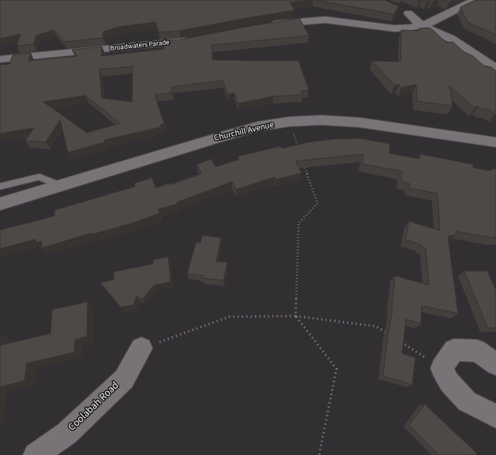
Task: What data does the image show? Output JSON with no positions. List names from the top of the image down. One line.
{"streets":{"street":["Broadwaters Parade","Churchill Avenue","Coolabah Road"]}}
